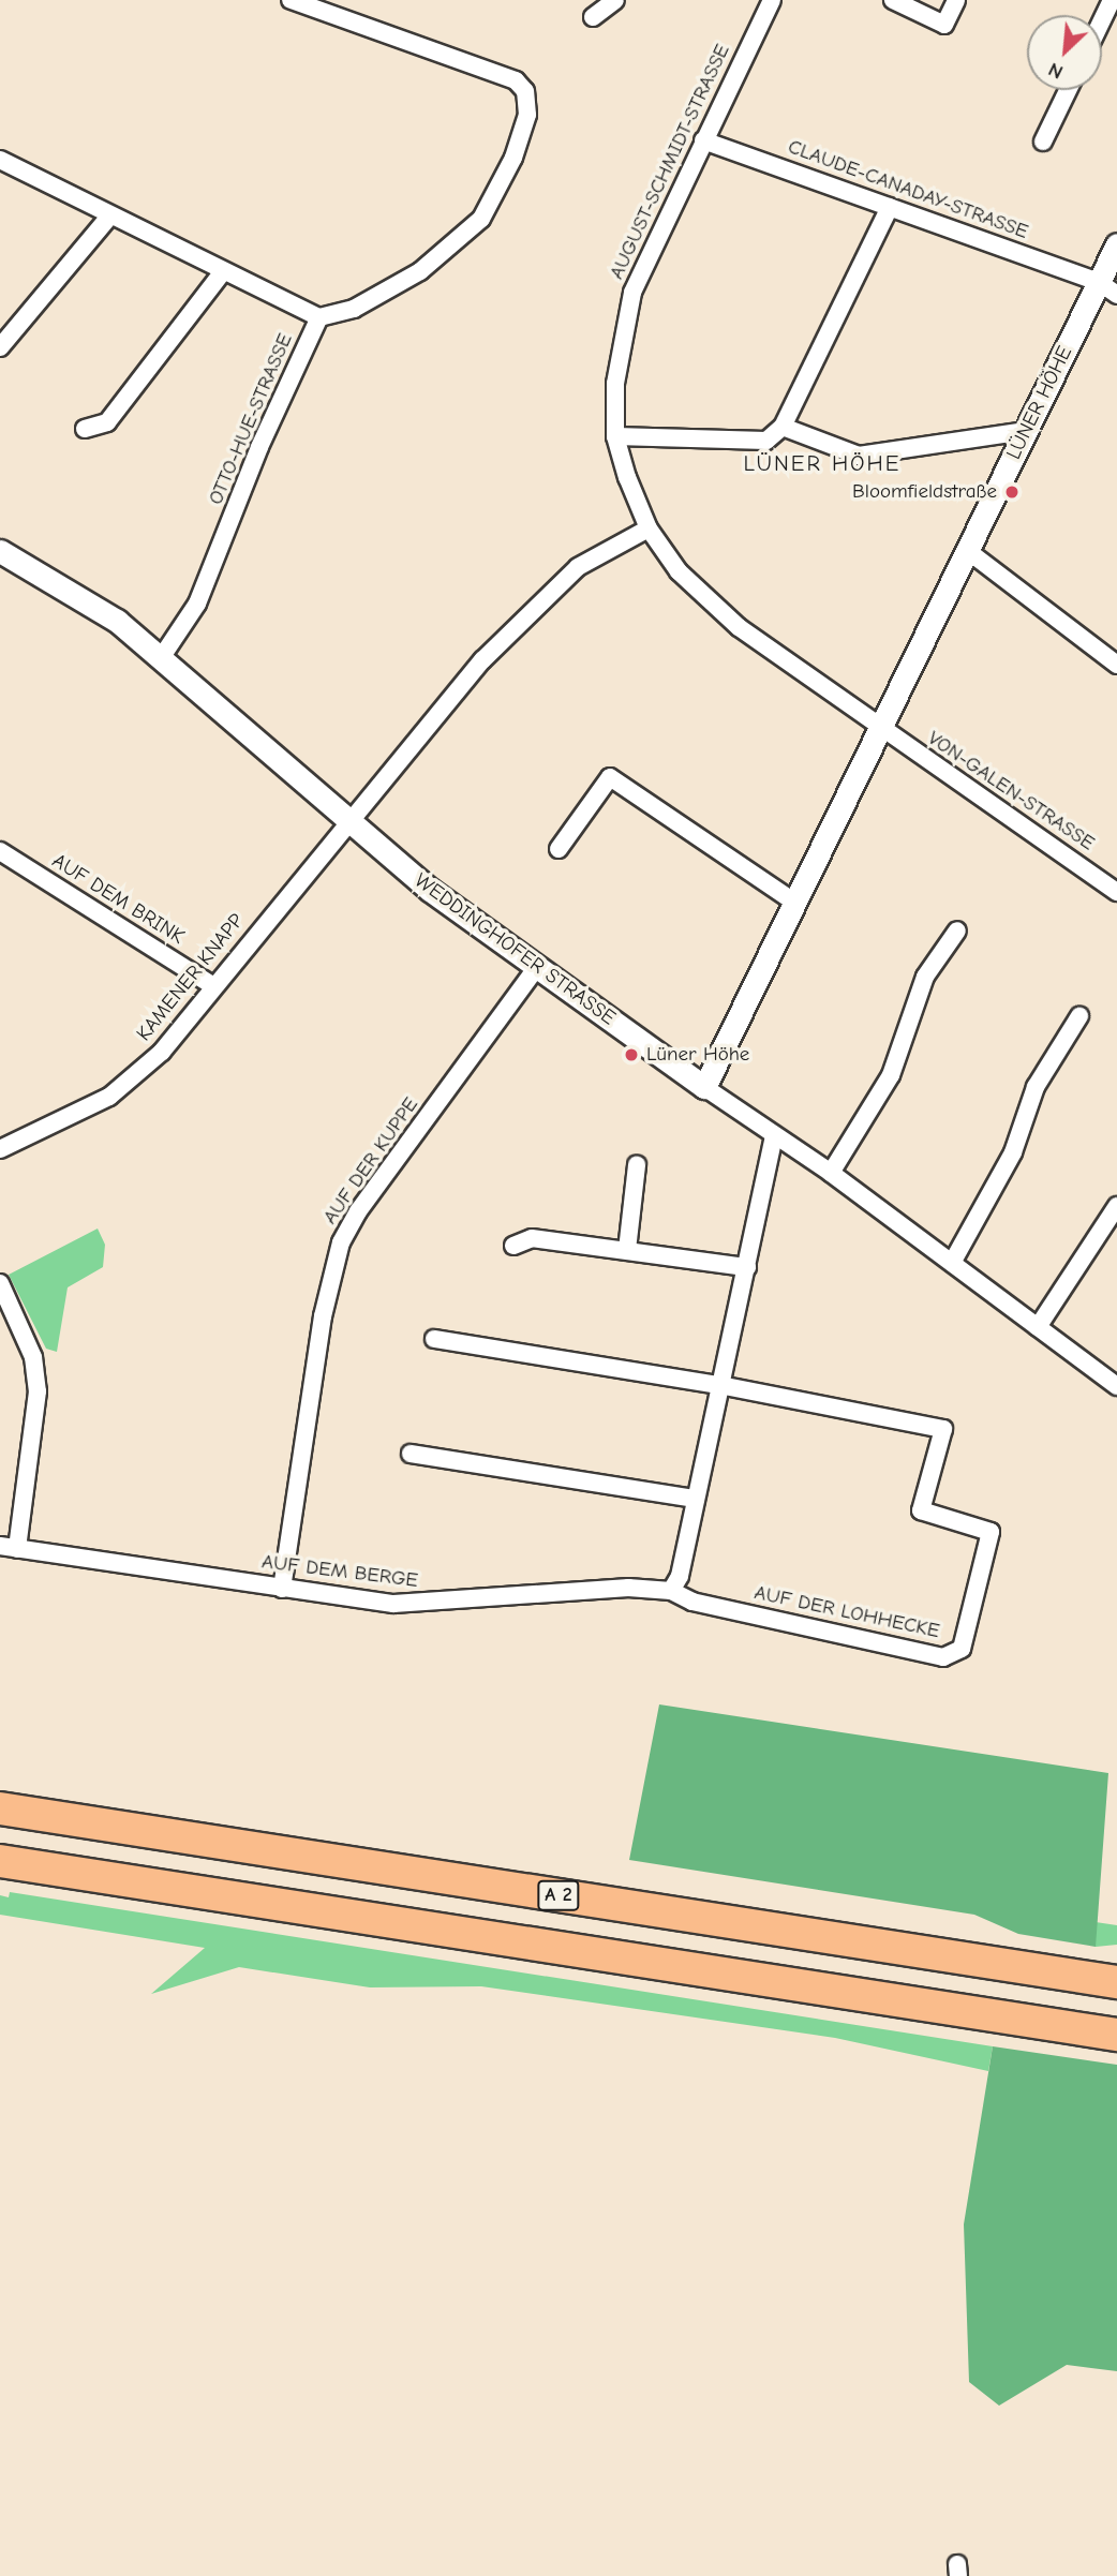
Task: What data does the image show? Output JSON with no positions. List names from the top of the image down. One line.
{"streets":{"highway":["A 2"],"street":["AUGUST-SCHMIDT-STRASSE","CLAUDE-CANADAY-STRASSE","LÜNER HÖHE","OTTO-HUE-STRASSE","VON-GALEN-STRASSE","AUF DEM BRINK","WEDDINGHOFER STRASSE","KAMENER KNAPP","AUF DER KUPPE","AUF DEM BERGE","AUF DER LOHHECKE"]},"crossings":[["AUGUST-SCHMIDT-STRASSE","CLAUDE-CANADAY-STRASSE"],["AUGUST-SCHMIDT-STRASSE","LÜNER HÖHE"],["AUGUST-SCHMIDT-STRASSE","VON-GALEN-STRASSE"],["AUGUST-SCHMIDT-STRASSE","KAMENER KNAPP"],["CLAUDE-CANADAY-STRASSE","LÜNER HÖHE"],["LÜNER HÖHE","VON-GALEN-STRASSE"],["LÜNER HÖHE","WEDDINGHOFER STRASSE"],["OTTO-HUE-STRASSE","WEDDINGHOFER STRASSE"],["AUF DEM BRINK","KAMENER KNAPP"],["WEDDINGHOFER STRASSE","KAMENER KNAPP"],["WEDDINGHOFER STRASSE","AUF DER KUPPE"],["AUF DER KUPPE","AUF DEM BERGE"],["AUF DEM BERGE","AUF DER LOHHECKE"]],"districts":["LÜNER HÖHE"],"places":["Bloomfieldstraße","Lüner Höhe"],"north":"bottom left"}
